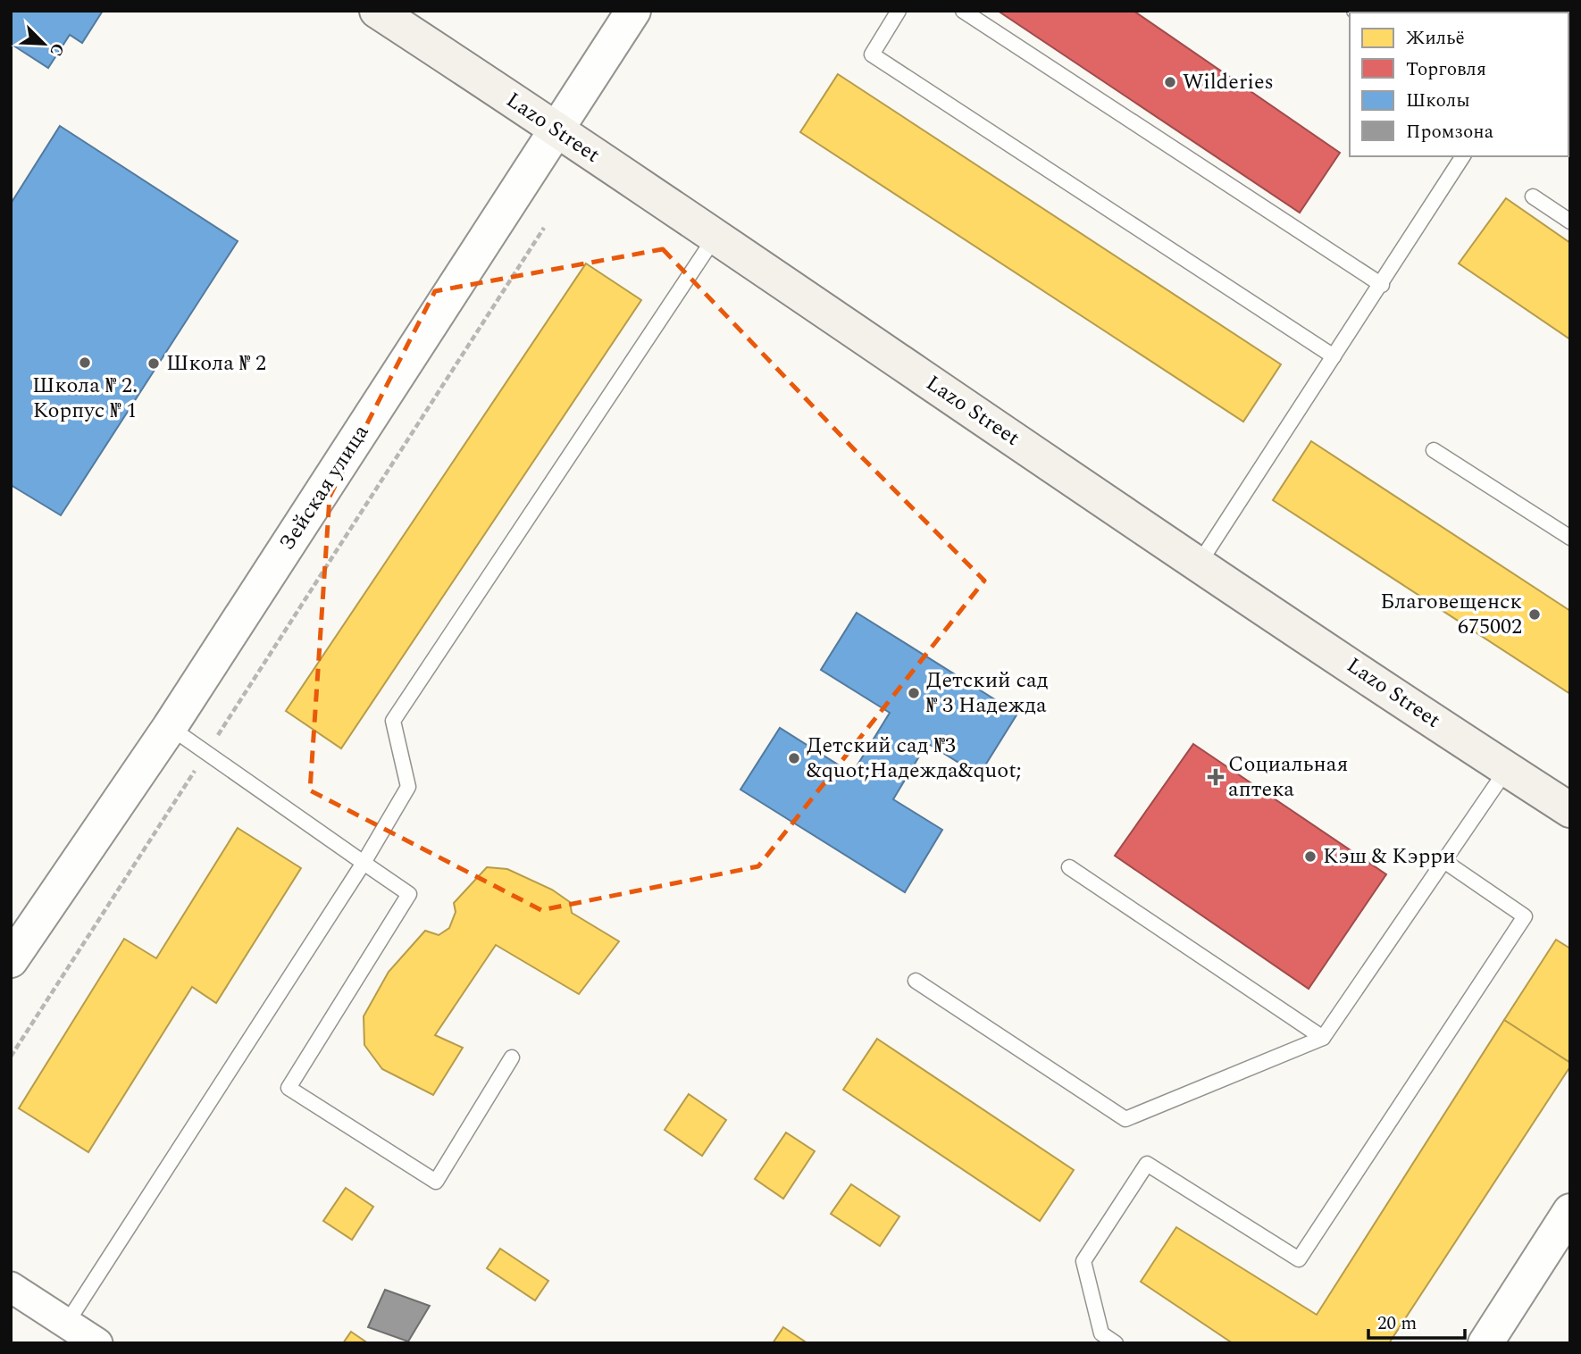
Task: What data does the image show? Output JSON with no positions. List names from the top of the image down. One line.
{"streets":{"main road":["Lazo Street"],"street":["Зейская улица"]},"crossings":[["Lazo Street","Зейская улица"]],"places":{"other":["Wilderies","Школа № 2. Корпус № 1","Школа № 2","Благовещенск 675002","Детский сад № 3 Надежда","Детский сад №3 &quot;Надежда&quot;","Кэш & Кэрри"],"health":["Социальная аптека"]},"legend":["Жильё","Торговля","Школы","Промзона"],"scale_bar":"20 m","north":"bottom right"}
